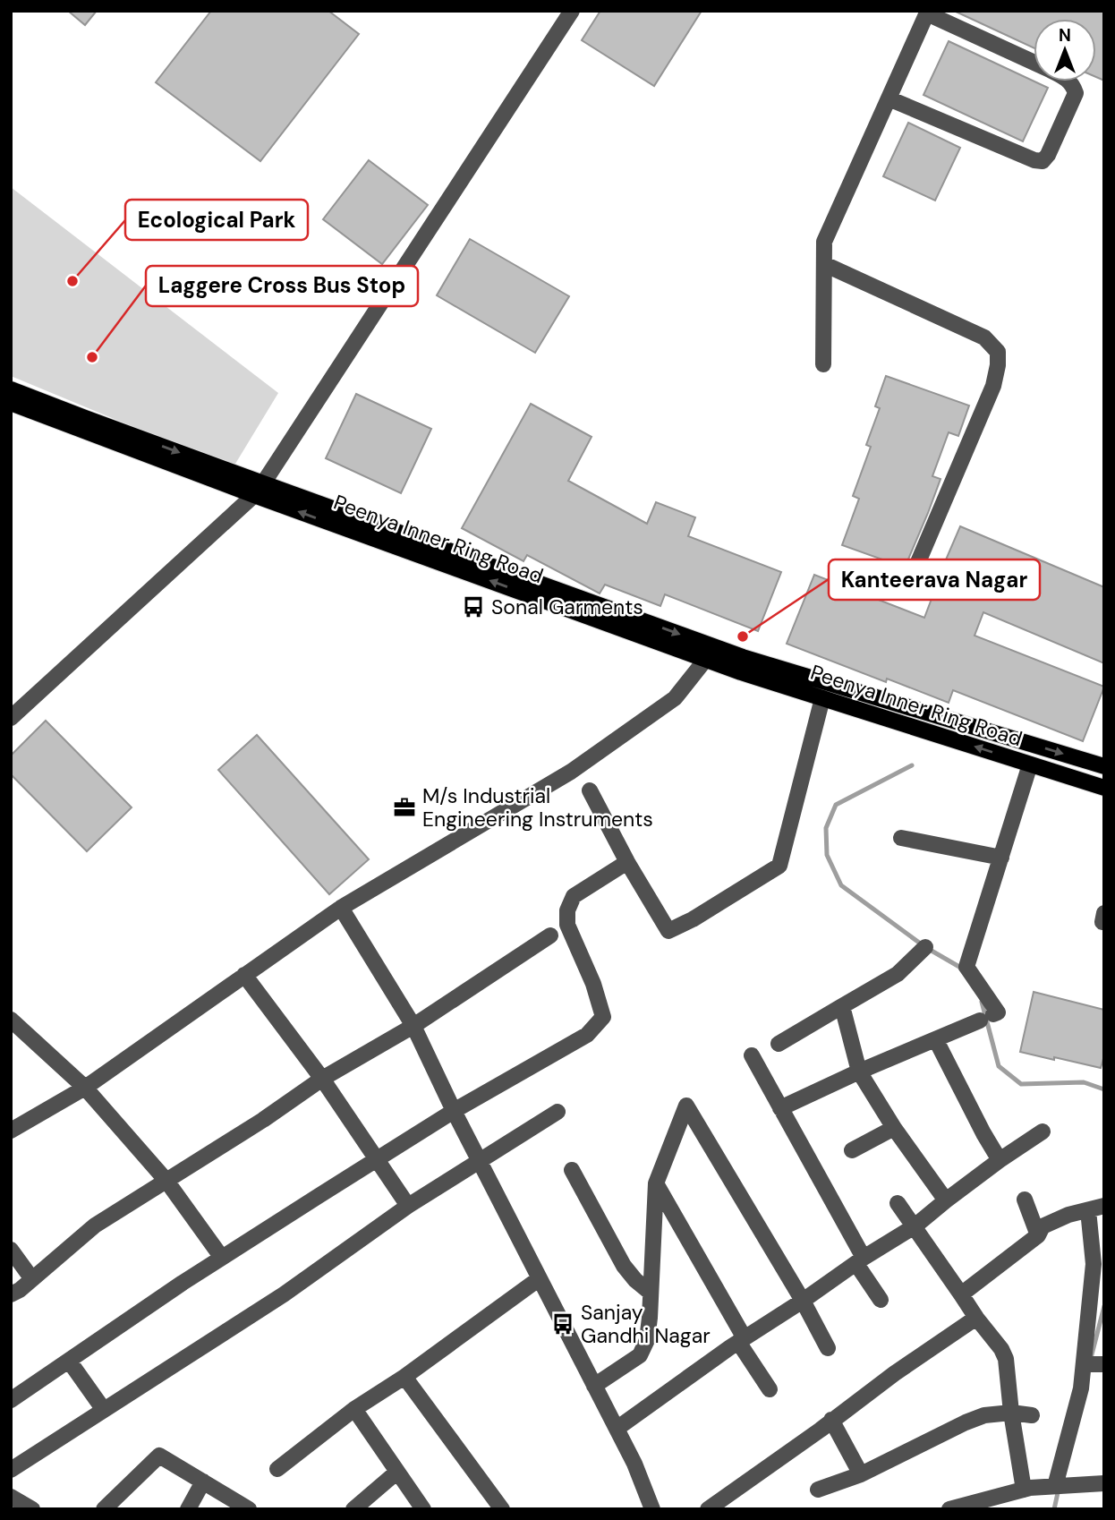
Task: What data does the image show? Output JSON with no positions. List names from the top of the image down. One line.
{"streets":{"main road":["Peenya Inner Ring Road"]},"places":{"other":["Ecological Park","Laggere Cross Bus Stop","Kanteerava Nagar"],"bus stop":["Sonal Garments","Sanjay Gandhi Nagar"],"office":["M/s Industrial Engineering Instruments"]},"north":"top"}
